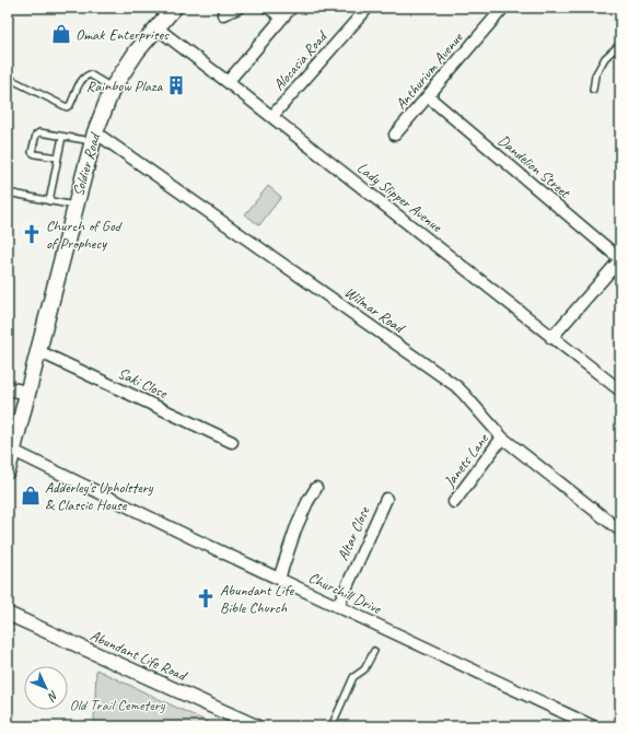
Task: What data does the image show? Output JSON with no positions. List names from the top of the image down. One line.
{"streets":{"main road":["Soldier Road"],"street":["Alocasia Road","Anthurium Avenue","Dandelion Street","Lady Slipper Avenue","Wilmar Road","Saki Close","Janets Lane","Altar Close","Churchill Drive","Abundant Life Road"]},"crossings":[["Alocasia Road","Lady Slipper Avenue"],["Anthurium Avenue","Dandelion Street"],["Soldier Road","Lady Slipper Avenue"],["Soldier Road","Wilmar Road"],["Soldier Road","Saki Close"],["Soldier Road","Churchill Drive"],["Wilmar Road","Janets Lane"],["Altar Close","Churchill Drive"]],"parks":["Old Trail Cemetery"],"places":{"shop":["Omak Enterprises","Adderley's Upholstery & Classic House"],"building":["Rainbow Plaza"],"church":["Church of God of Prophecy","Abundant Life Bible Church"]},"north":"bottom right"}
